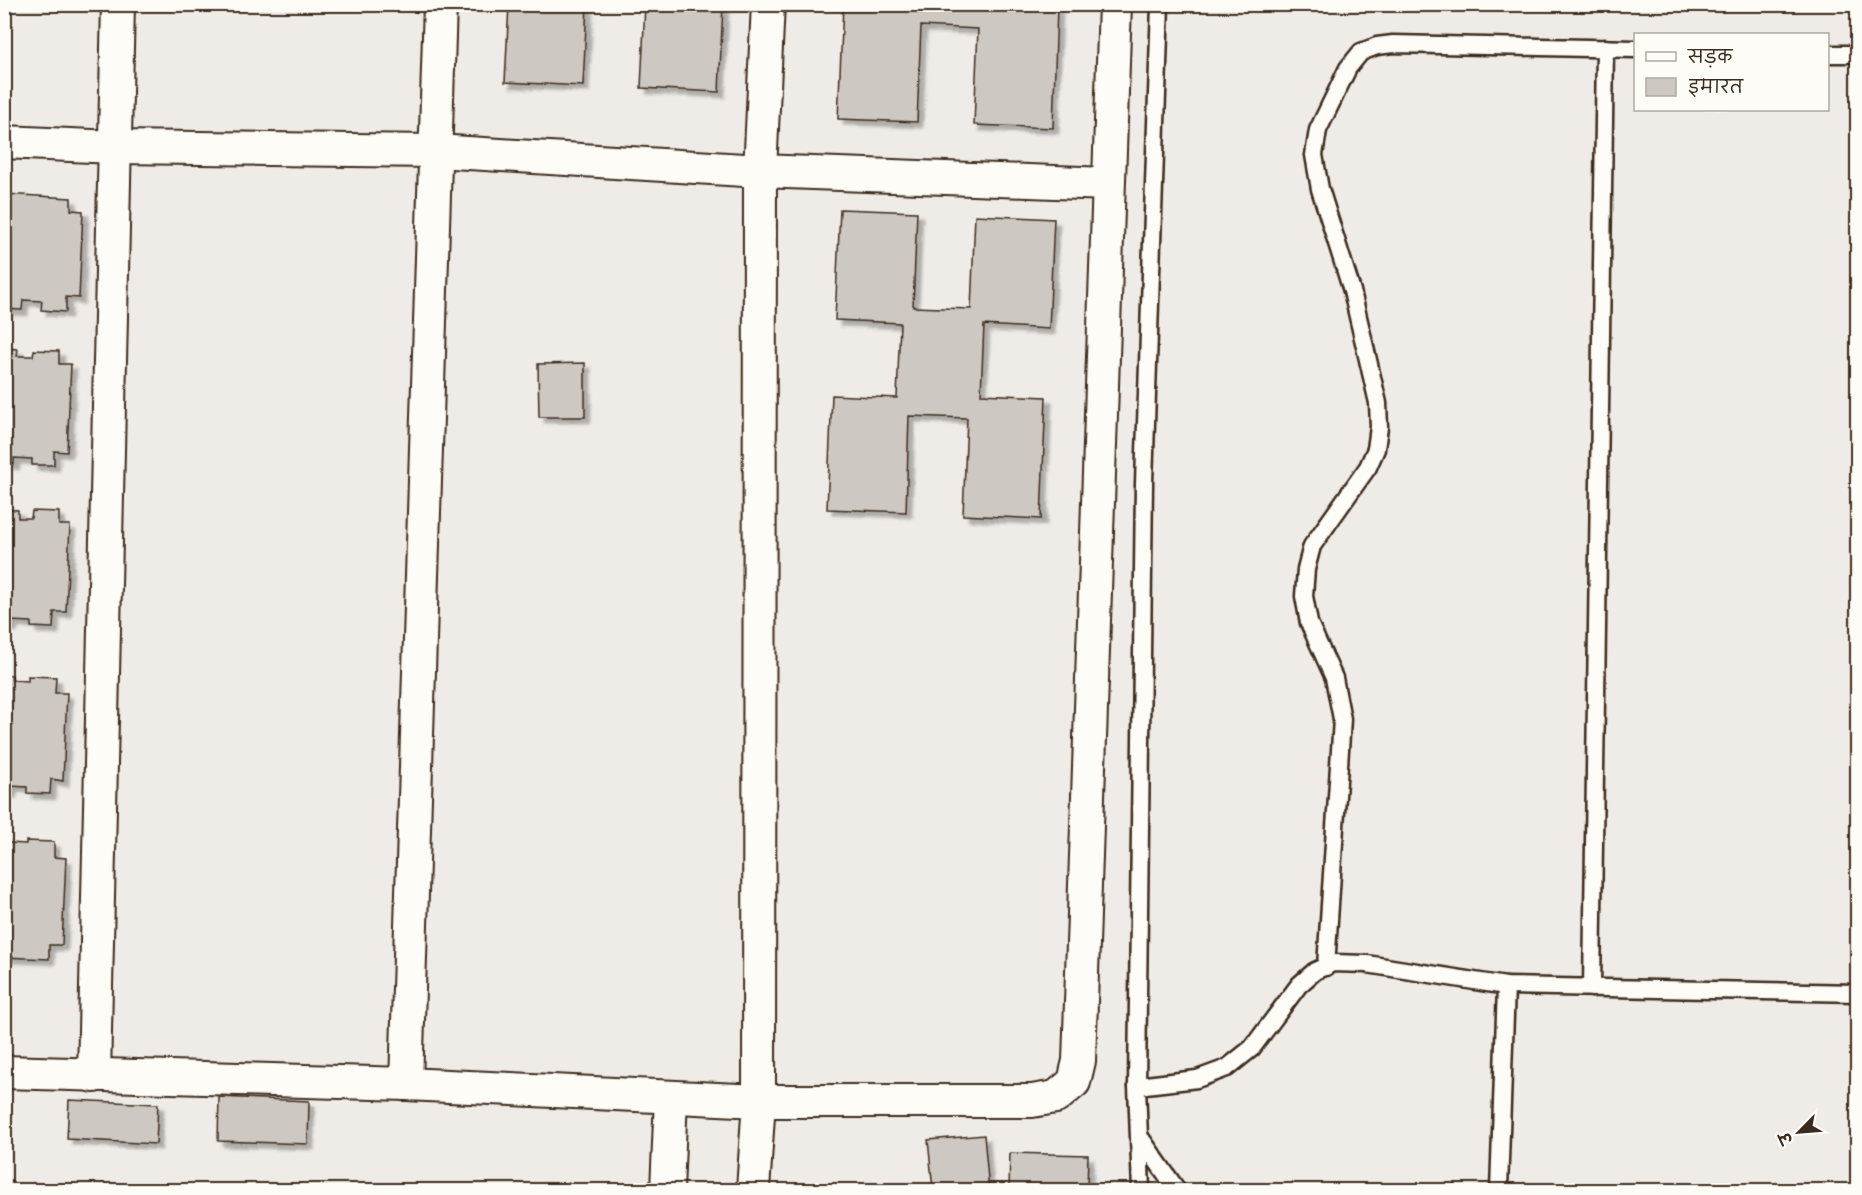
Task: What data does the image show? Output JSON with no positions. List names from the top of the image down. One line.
{"legend":["सड़क","इमारत"],"north":"bottom left"}
